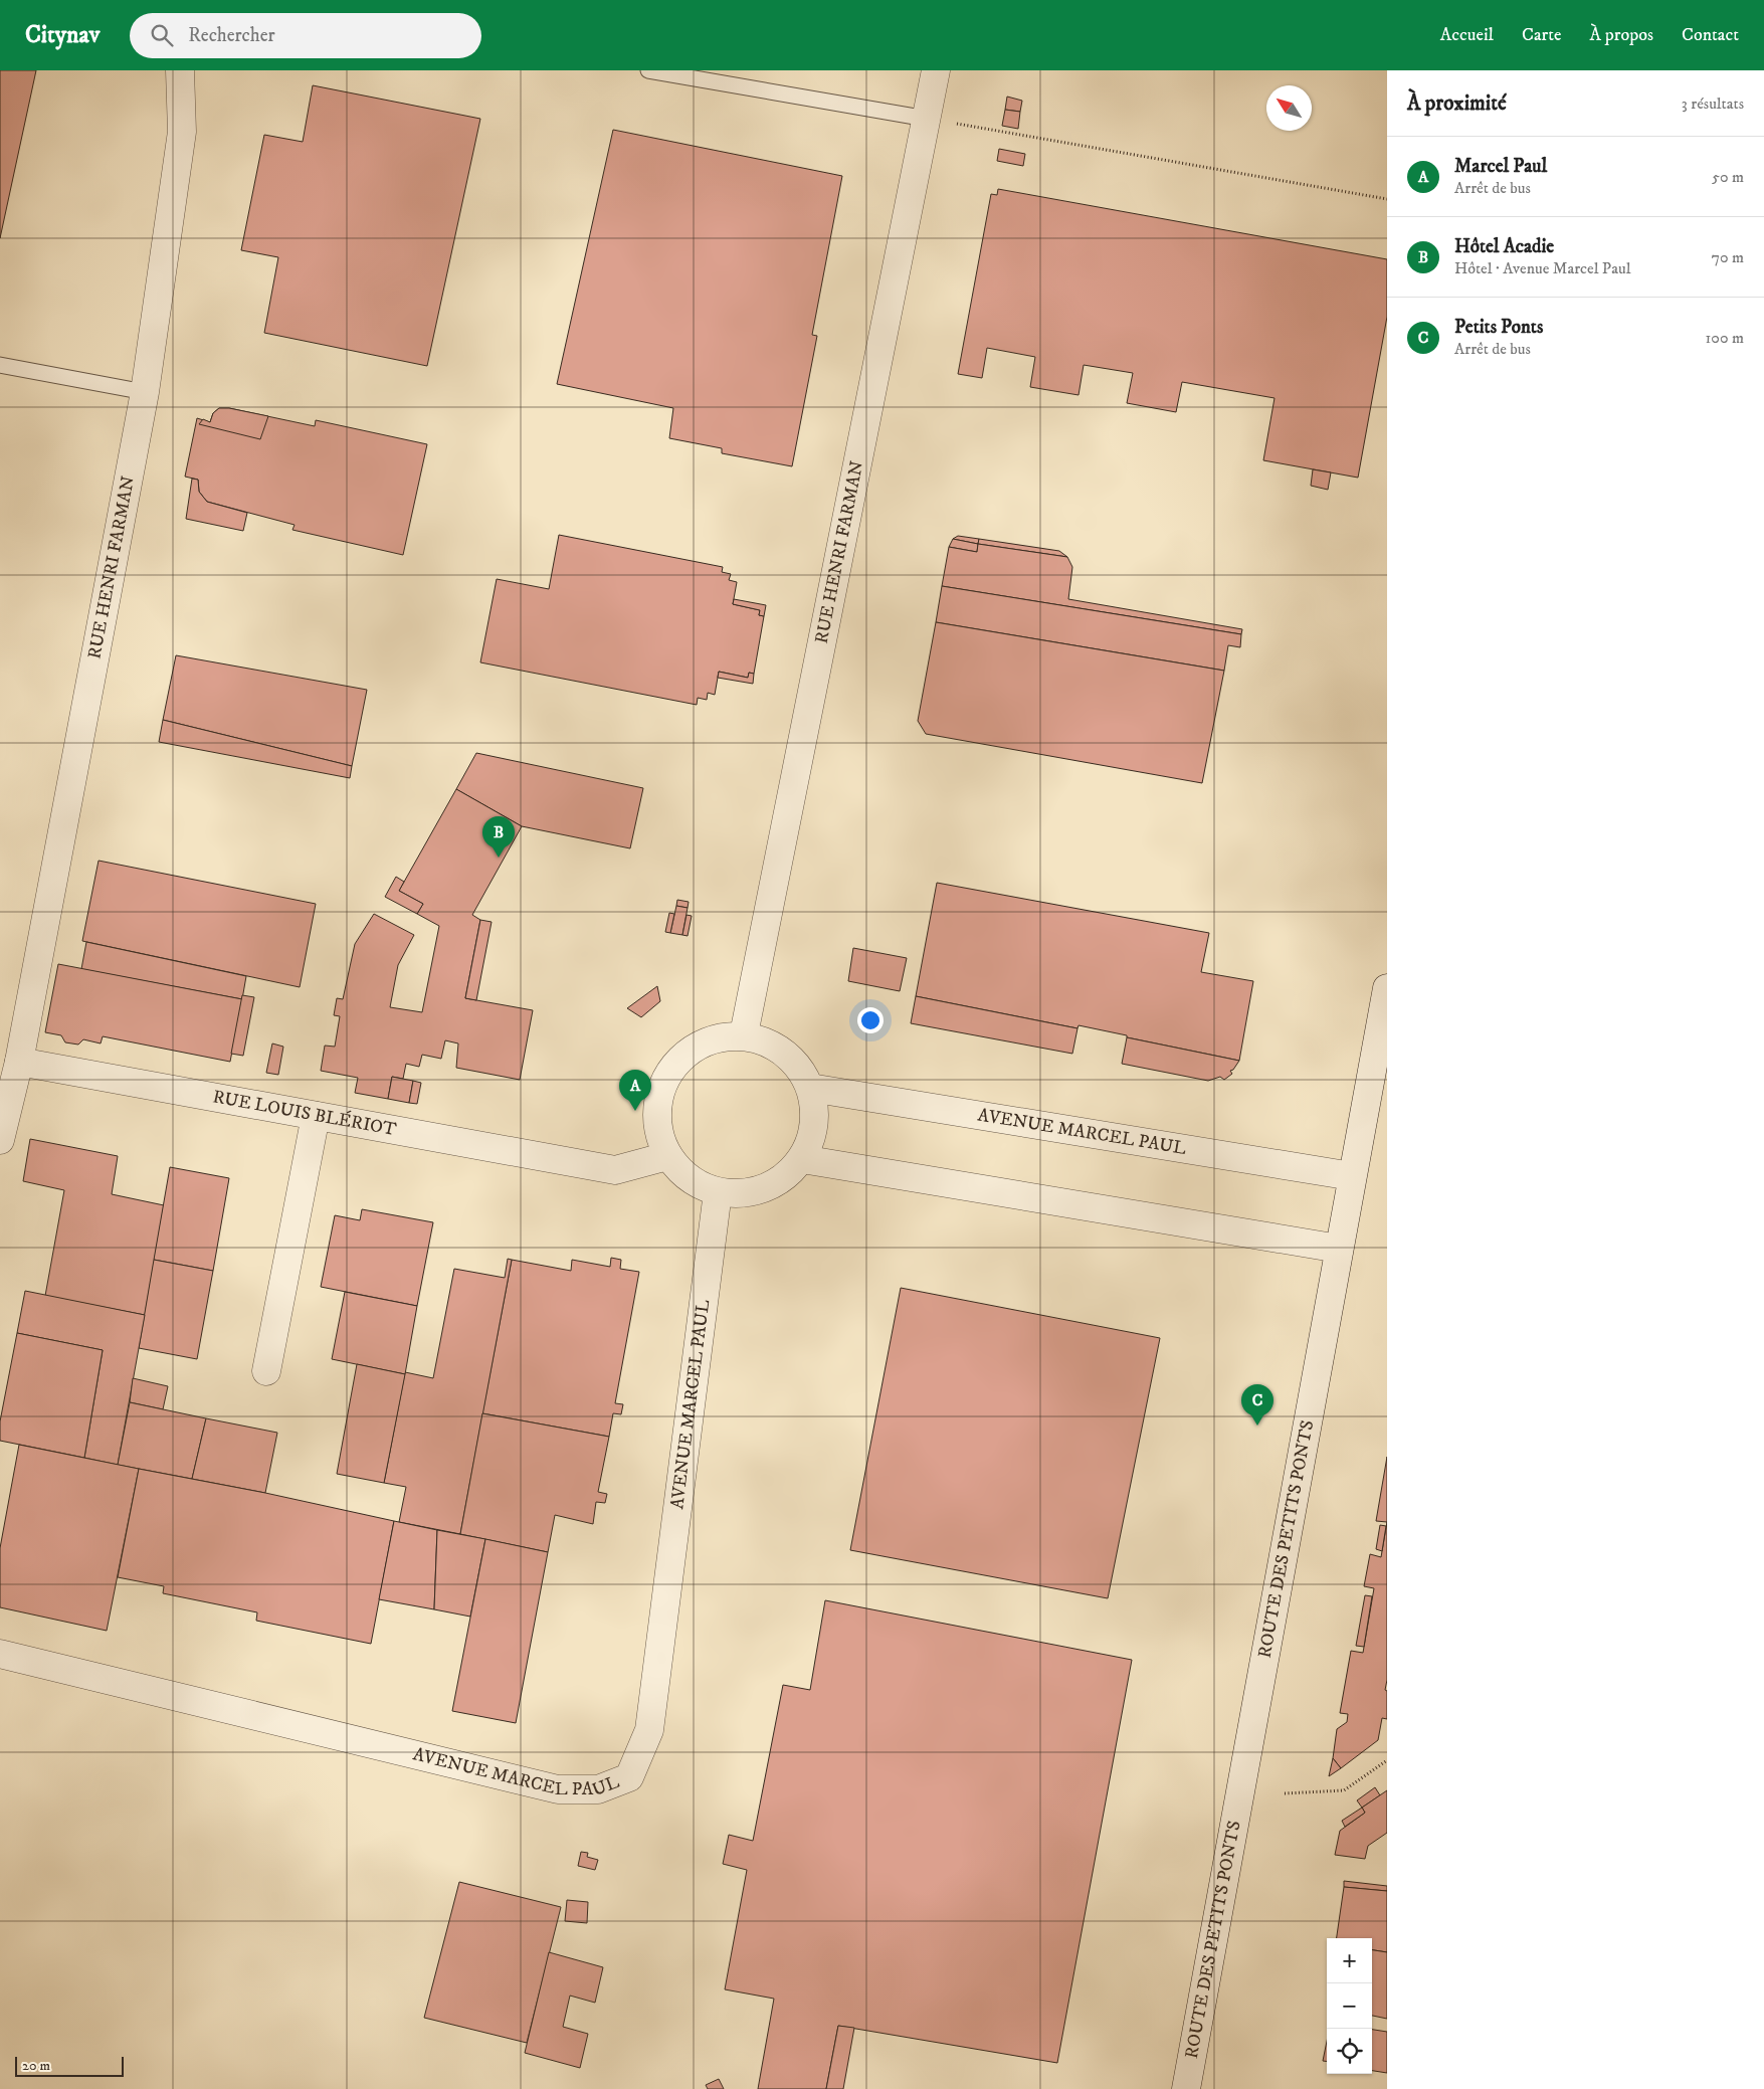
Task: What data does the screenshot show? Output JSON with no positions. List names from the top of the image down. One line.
{"streets":{"street":["RUE HENRI FARMAN","RUE LOUIS BLÉRIOT","AVENUE MARCEL PAUL","ROUTE DES PETITS PONTS"]},"crossings":[["RUE HENRI FARMAN","RUE LOUIS BLÉRIOT"],["RUE HENRI FARMAN","AVENUE MARCEL PAUL"],["RUE LOUIS BLÉRIOT","AVENUE MARCEL PAUL"],["AVENUE MARCEL PAUL","ROUTE DES PETITS PONTS"]],"scale_bar":"20 m","north":"top left","page":{"header":"Citynav","search":"Rechercher","nav":["Accueil","Carte","À propos","Contact"],"heading":["À proximité","3 résultats"],"list":[{"mark":"A","name":"Marcel Paul","note":"Arrêt de bus","value":"50 m"},{"mark":"B","name":"Hôtel Acadie","note":"Hôtel · Avenue Marcel Paul","value":"70 m"},{"mark":"C","name":"Petits Ponts","note":"Arrêt de bus","value":"100 m"}],"pins":["B","A","C"],"map_buttons":["+","−"],"scale":"20 m"}}
